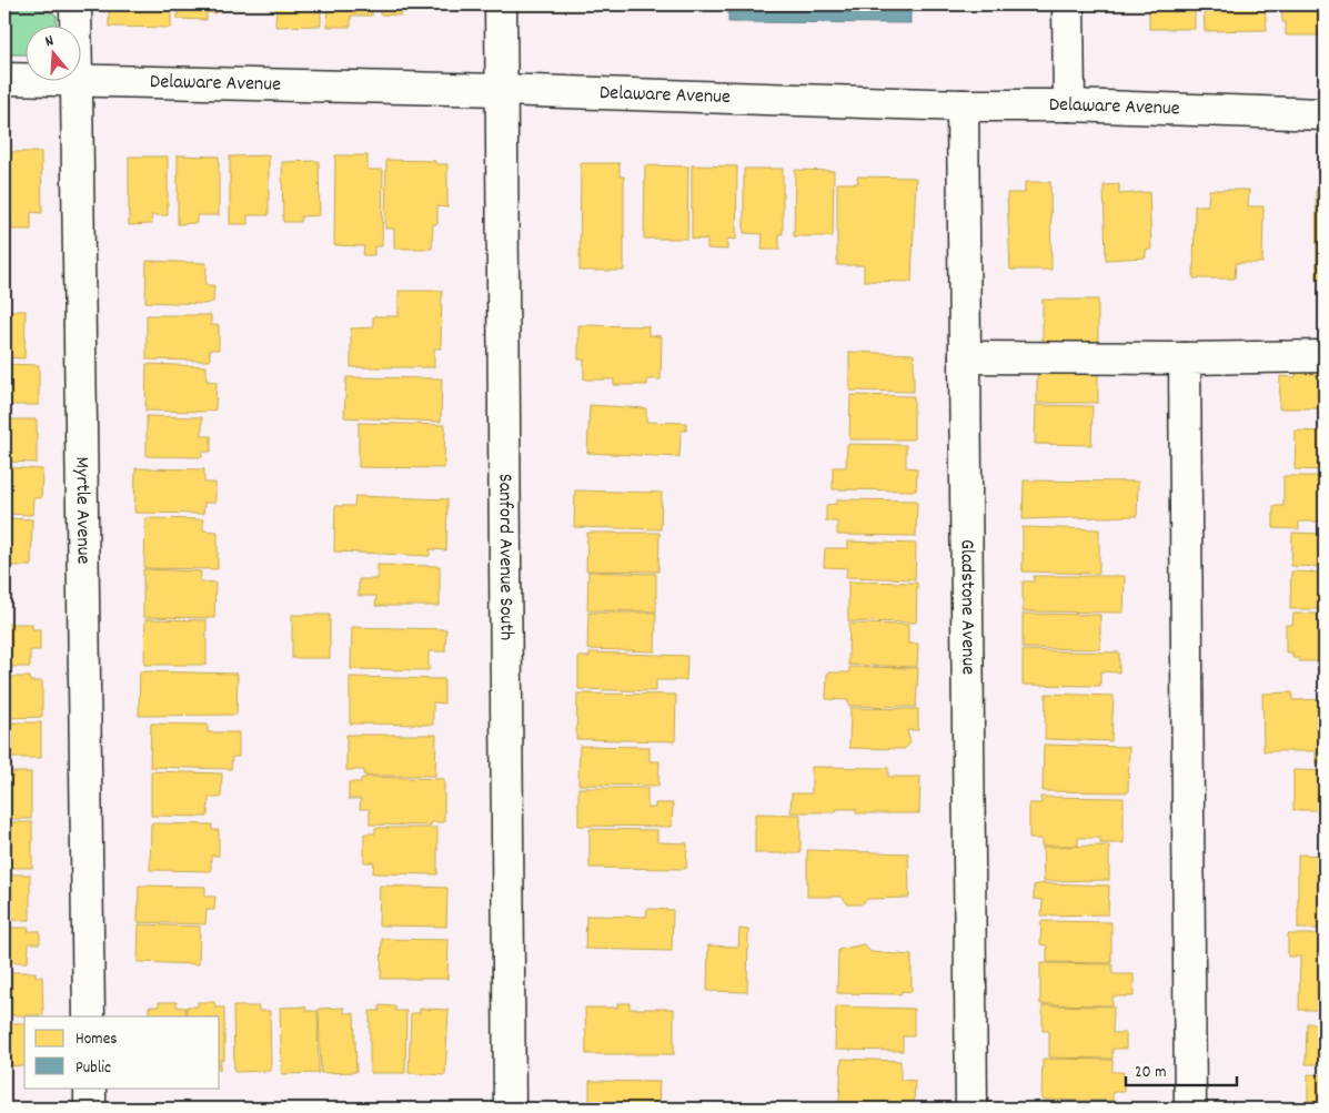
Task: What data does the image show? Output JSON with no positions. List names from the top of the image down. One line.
{"streets":{"street":["Delaware Avenue","Myrtle Avenue","Sanford Avenue South","Gladstone Avenue"]},"crossings":[["Delaware Avenue","Myrtle Avenue"],["Delaware Avenue","Sanford Avenue South"],["Delaware Avenue","Gladstone Avenue"]],"legend":["Homes","Public"],"scale_bar":"20 m","north":"top"}
